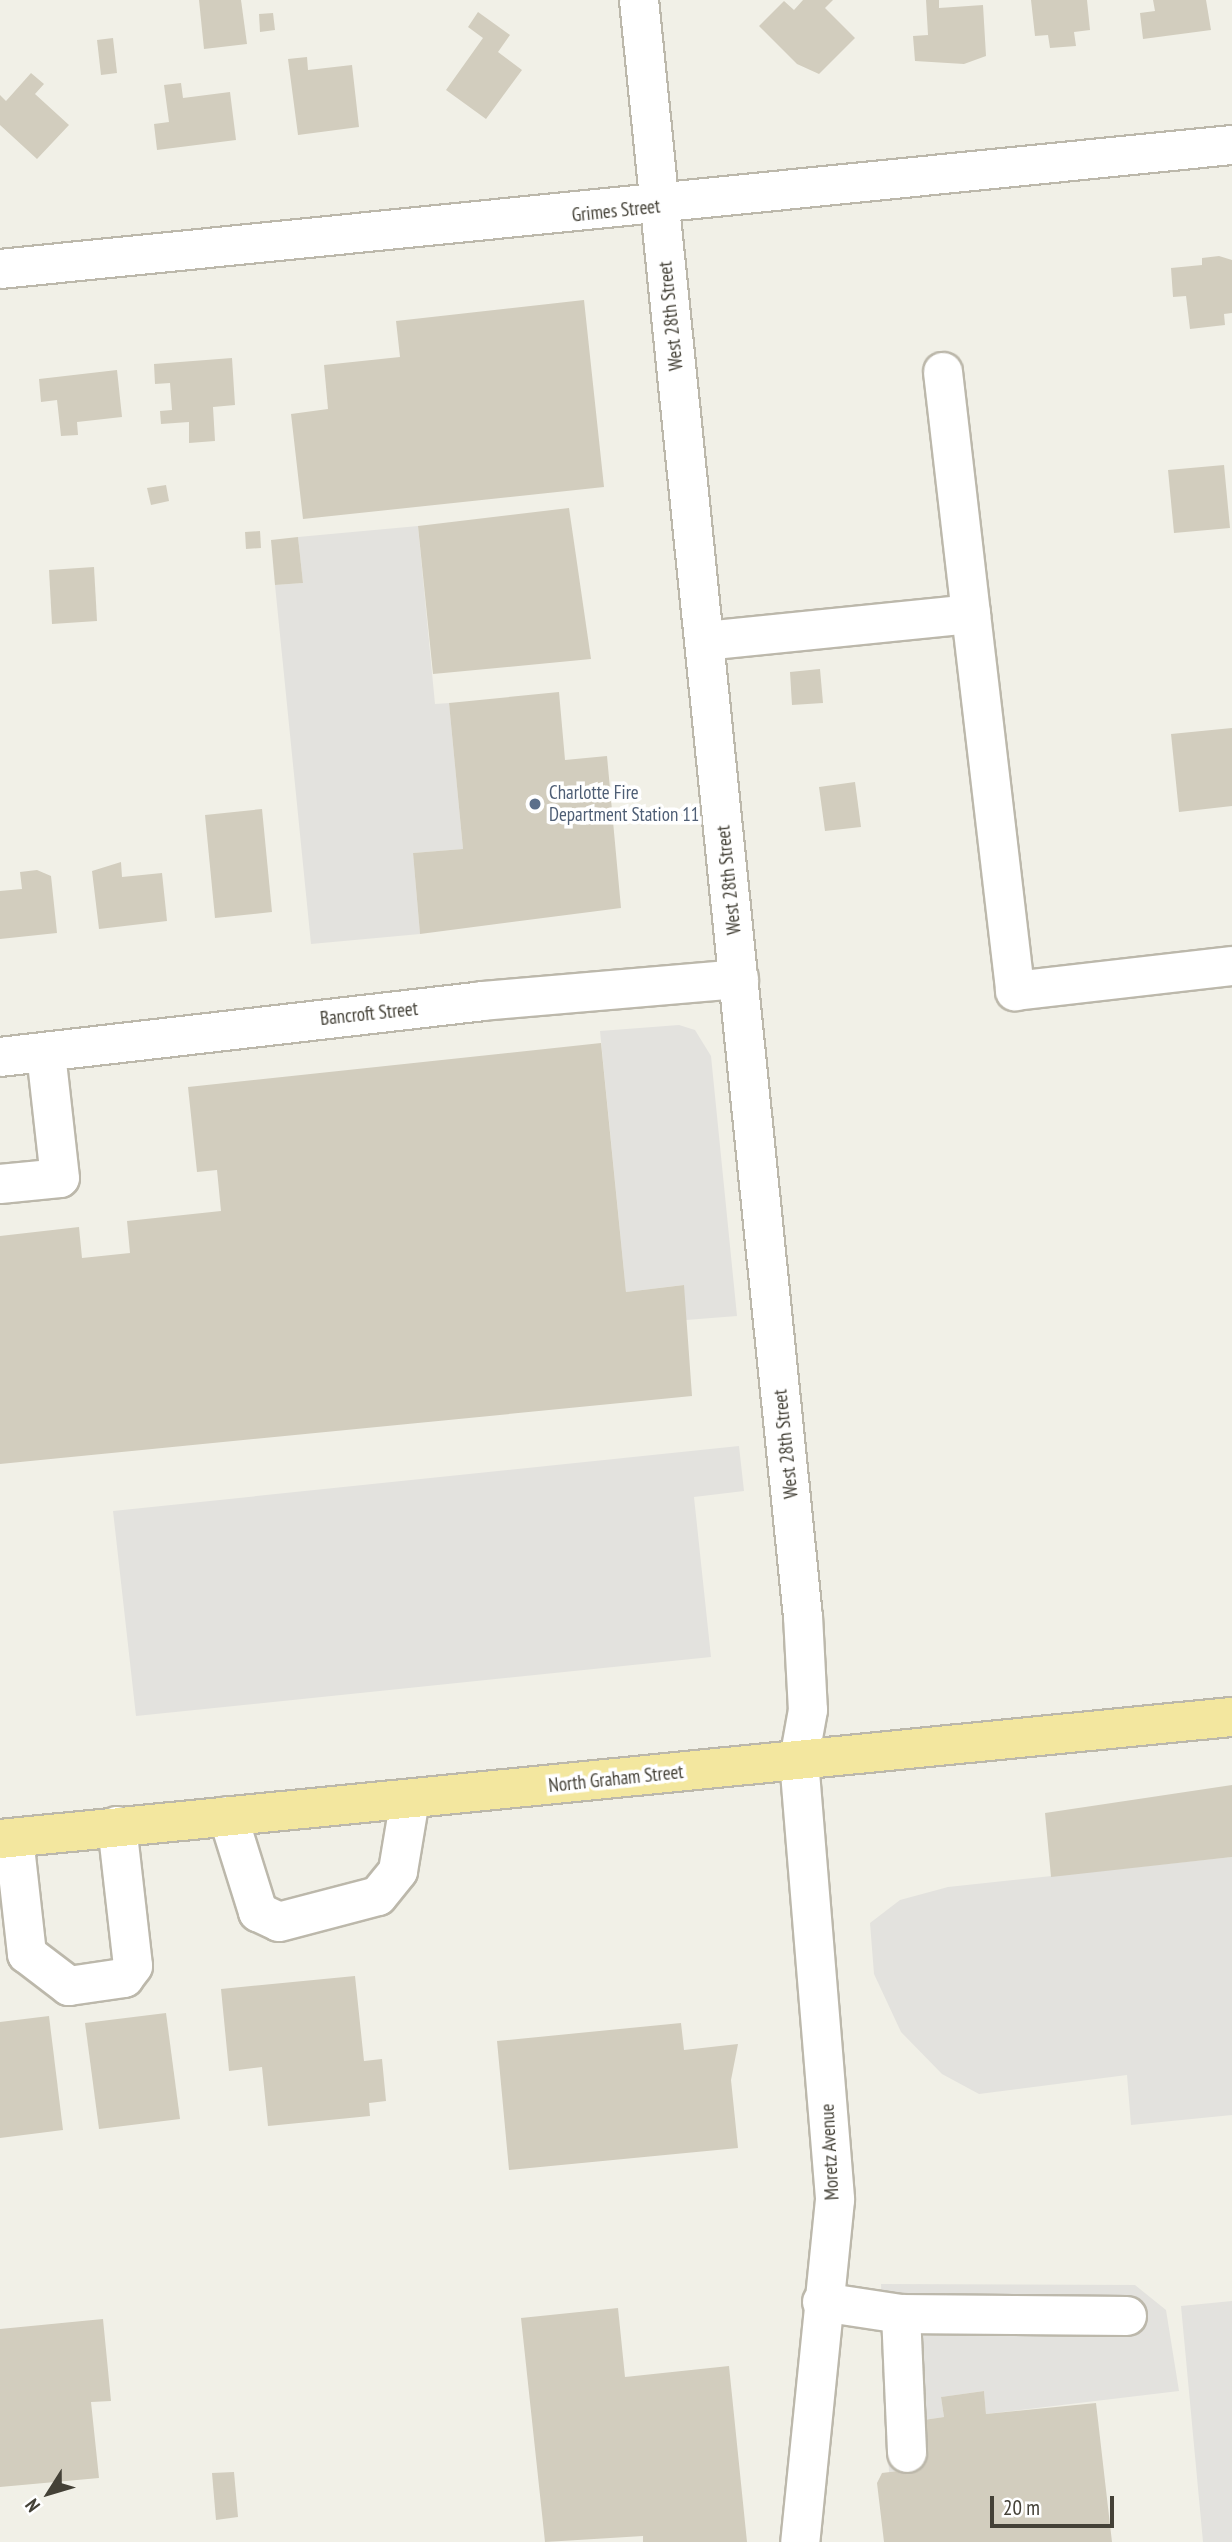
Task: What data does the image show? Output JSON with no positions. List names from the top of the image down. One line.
{"streets":{"main road":["North Graham Street"],"street":["Grimes Street","West 28th Street","Bancroft Street","Moretz Avenue"]},"crossings":[["Grimes Street","West 28th Street"],["West 28th Street","Bancroft Street"],["West 28th Street","North Graham Street"],["West 28th Street","Moretz Avenue"],["North Graham Street","Moretz Avenue"]],"places":["Charlotte Fire Department Station 11"],"scale_bar":"20 m","north":"bottom left"}
